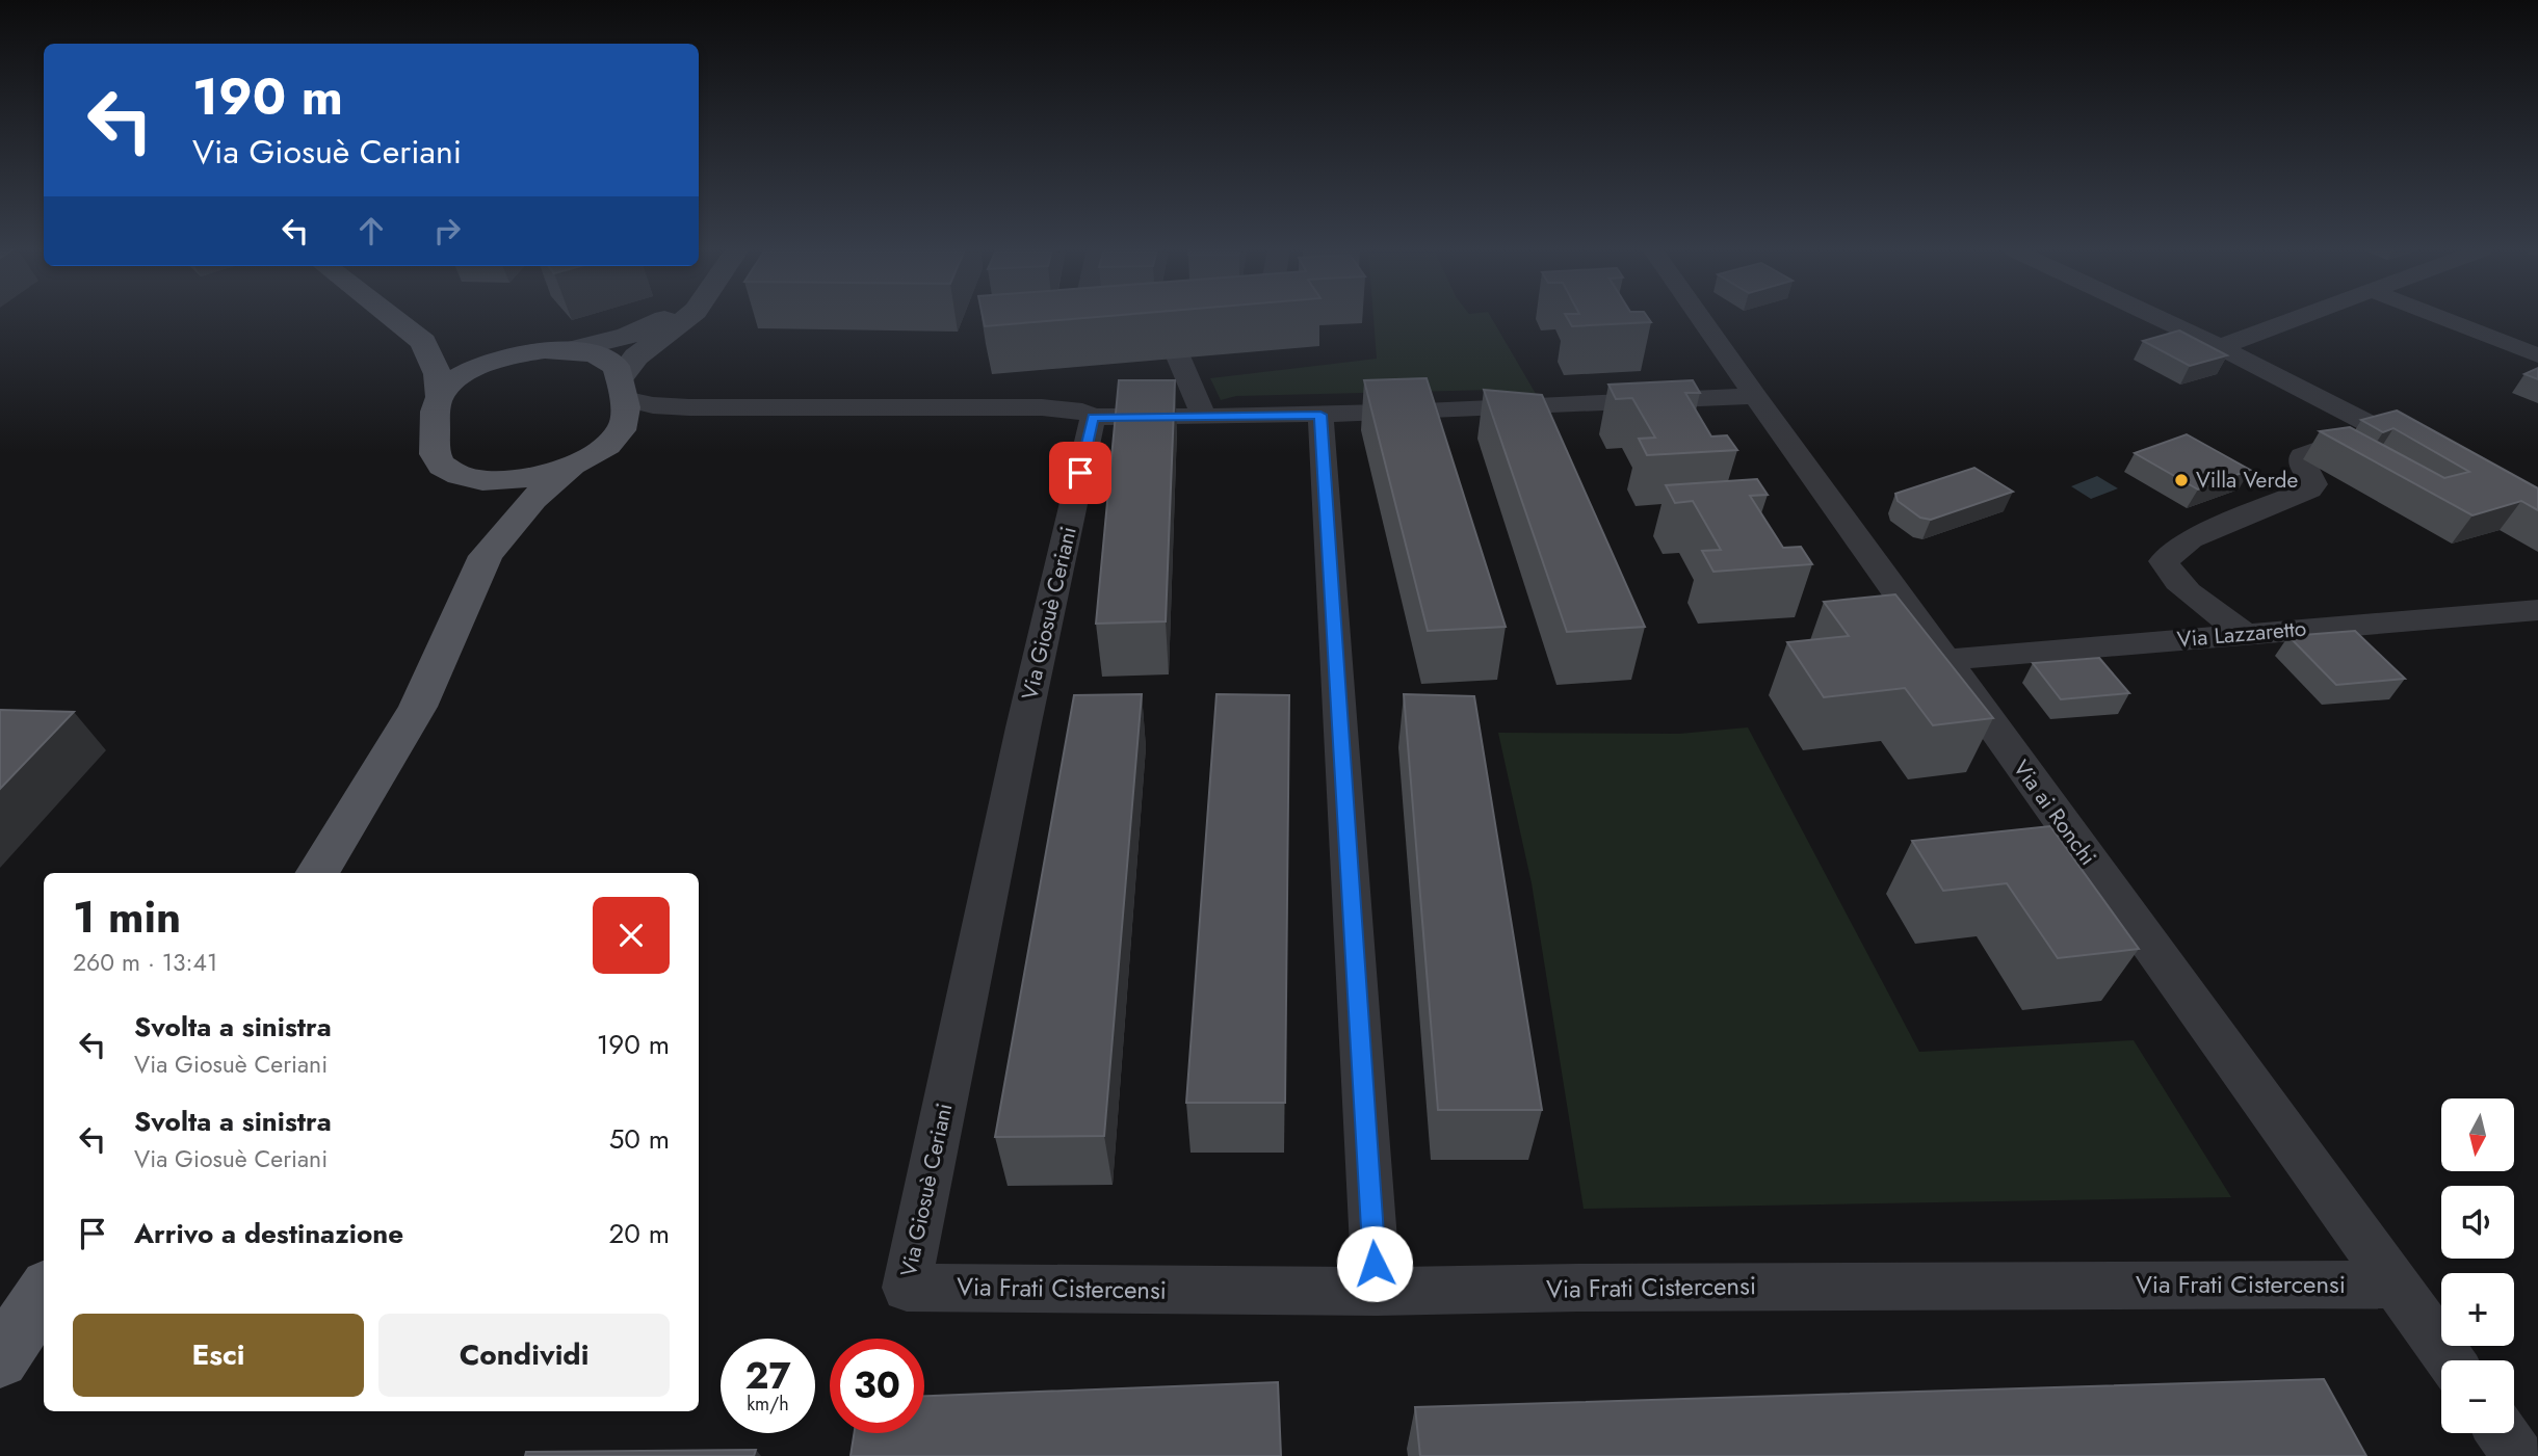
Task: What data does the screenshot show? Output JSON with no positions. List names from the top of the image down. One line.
{"streets":{"street":["Via Giosuè Ceriani","Via Lazzaretto","Via ai Ronchi","Via Frati Cistercensi"]},"crossings":[["Via Giosuè Ceriani","Via Frati Cistercensi"],["Via Lazzaretto","Via ai Ronchi"],["Via ai Ronchi","Via Frati Cistercensi"]],"places":["Villa Verde"],"north":"bottom","page":{"turn":["190 m","Via Giosuè Ceriani"],"heading":["1 min","260 m · 13:41"],"list":[{"name":"Svolta a sinistra","note":"Via Giosuè Ceriani","value":"190 m"},{"name":"Svolta a sinistra","note":"Via Giosuè Ceriani","value":"50 m"},{"name":"Arrivo a destinazione","value":"20 m"}],"map_buttons":["+","−"],"buttons":["Esci","Condividi"],"speed":"27 km/h","limit":"30"}}
